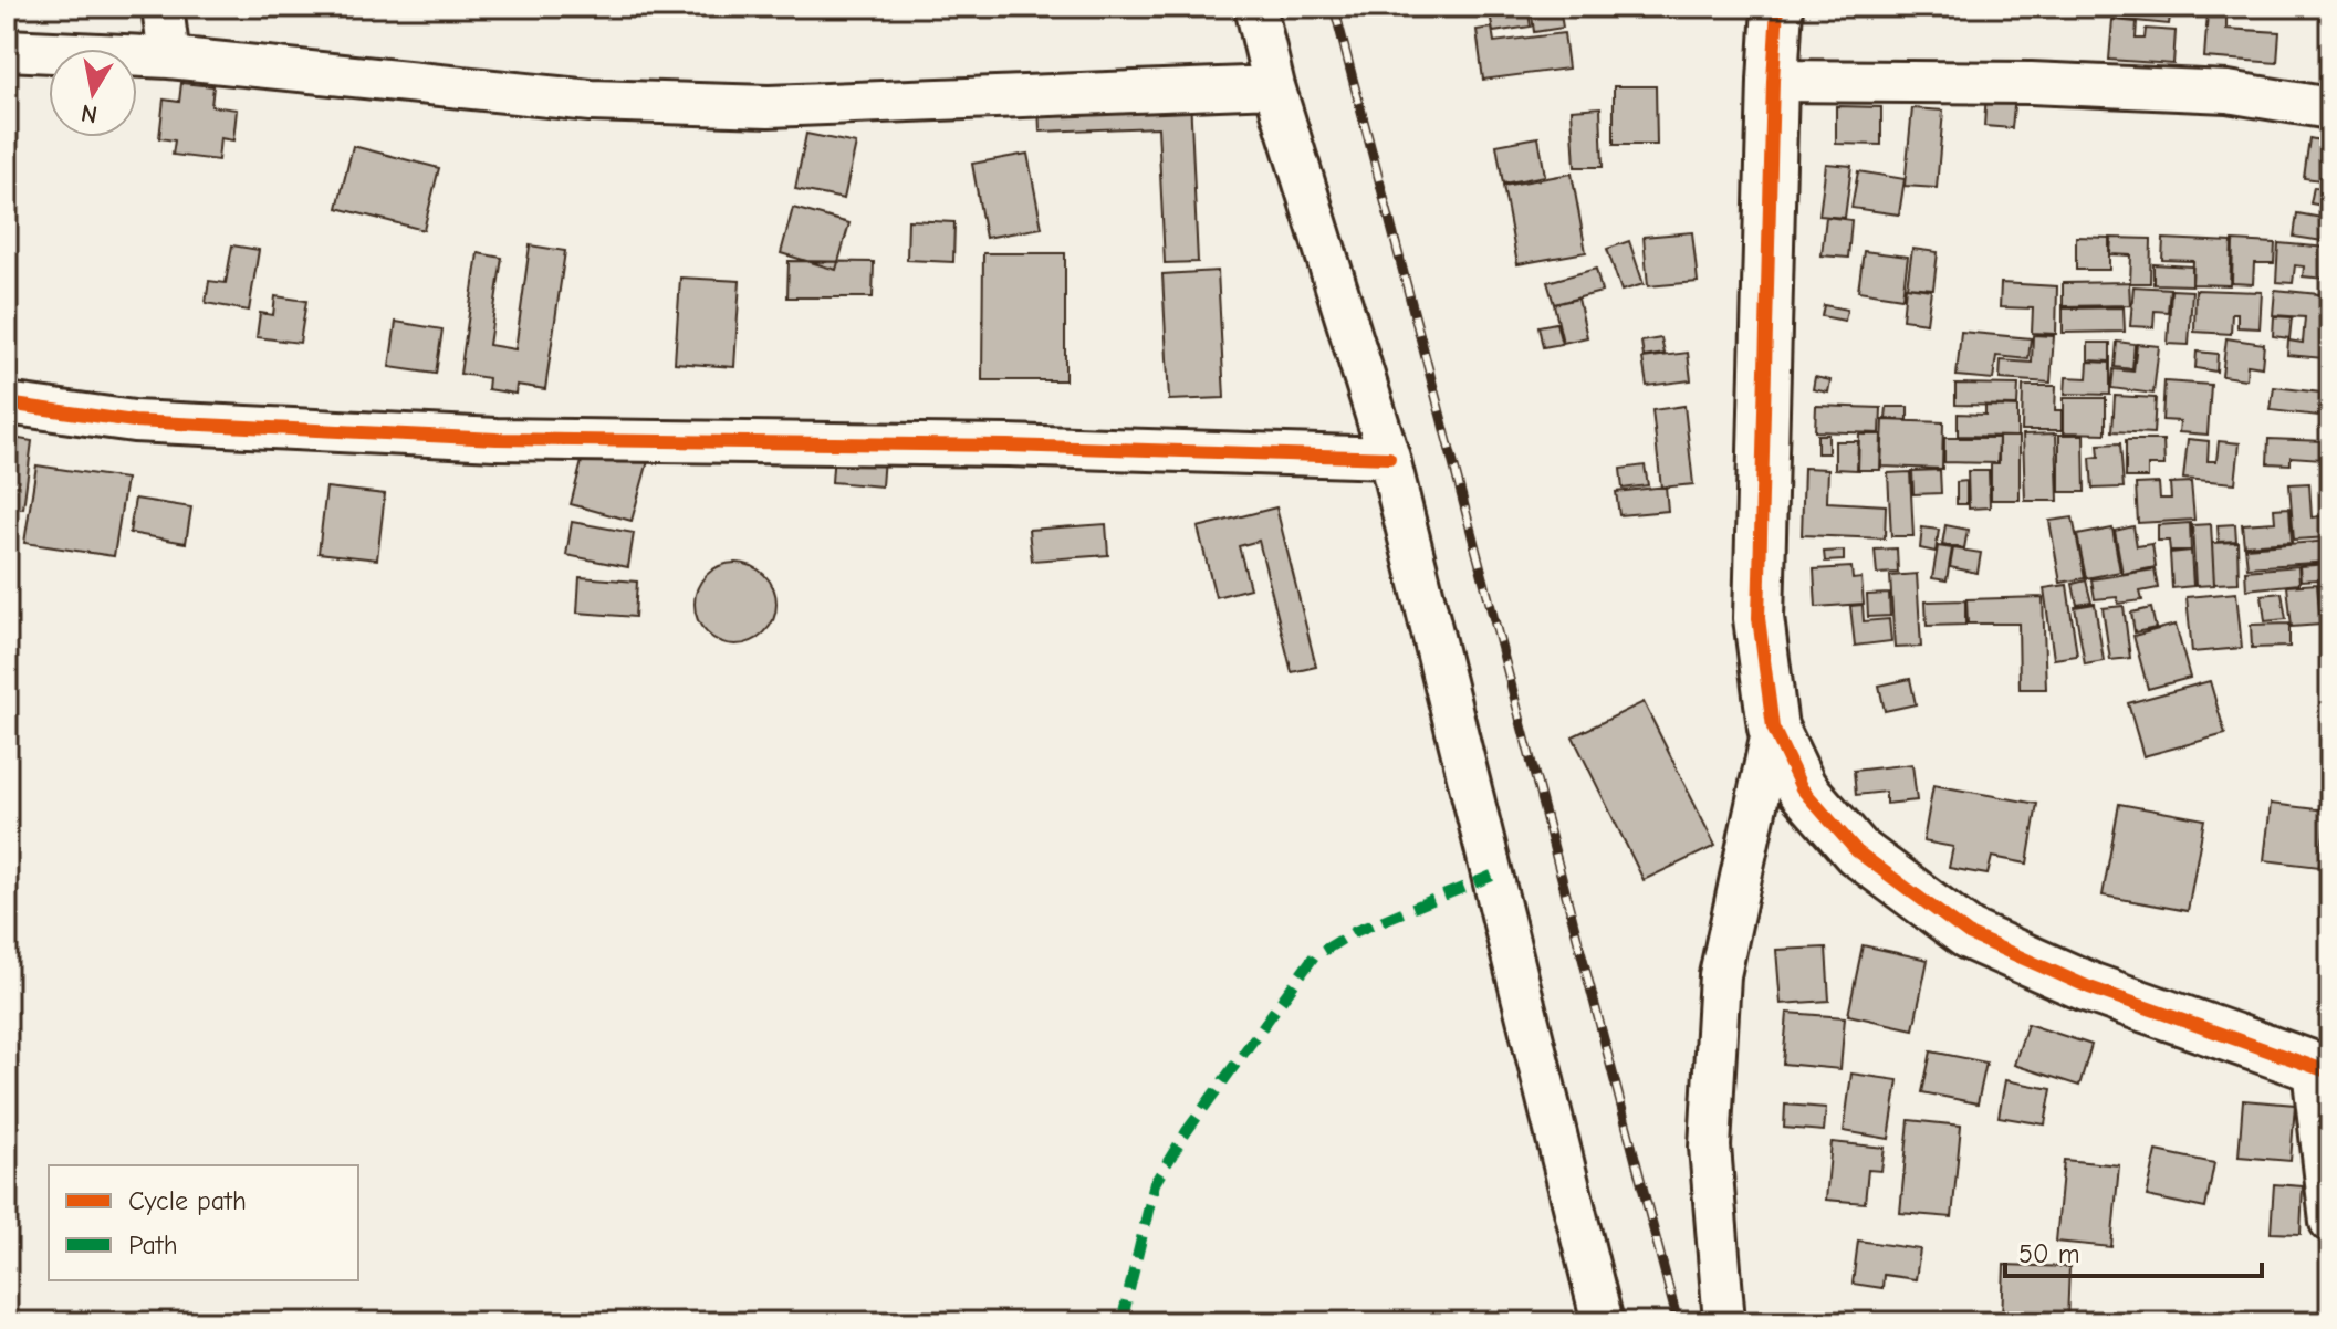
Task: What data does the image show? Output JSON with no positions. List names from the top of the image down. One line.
{"legend":["Cycle path","Path"],"scale_bar":"50 m","north":"bottom"}
